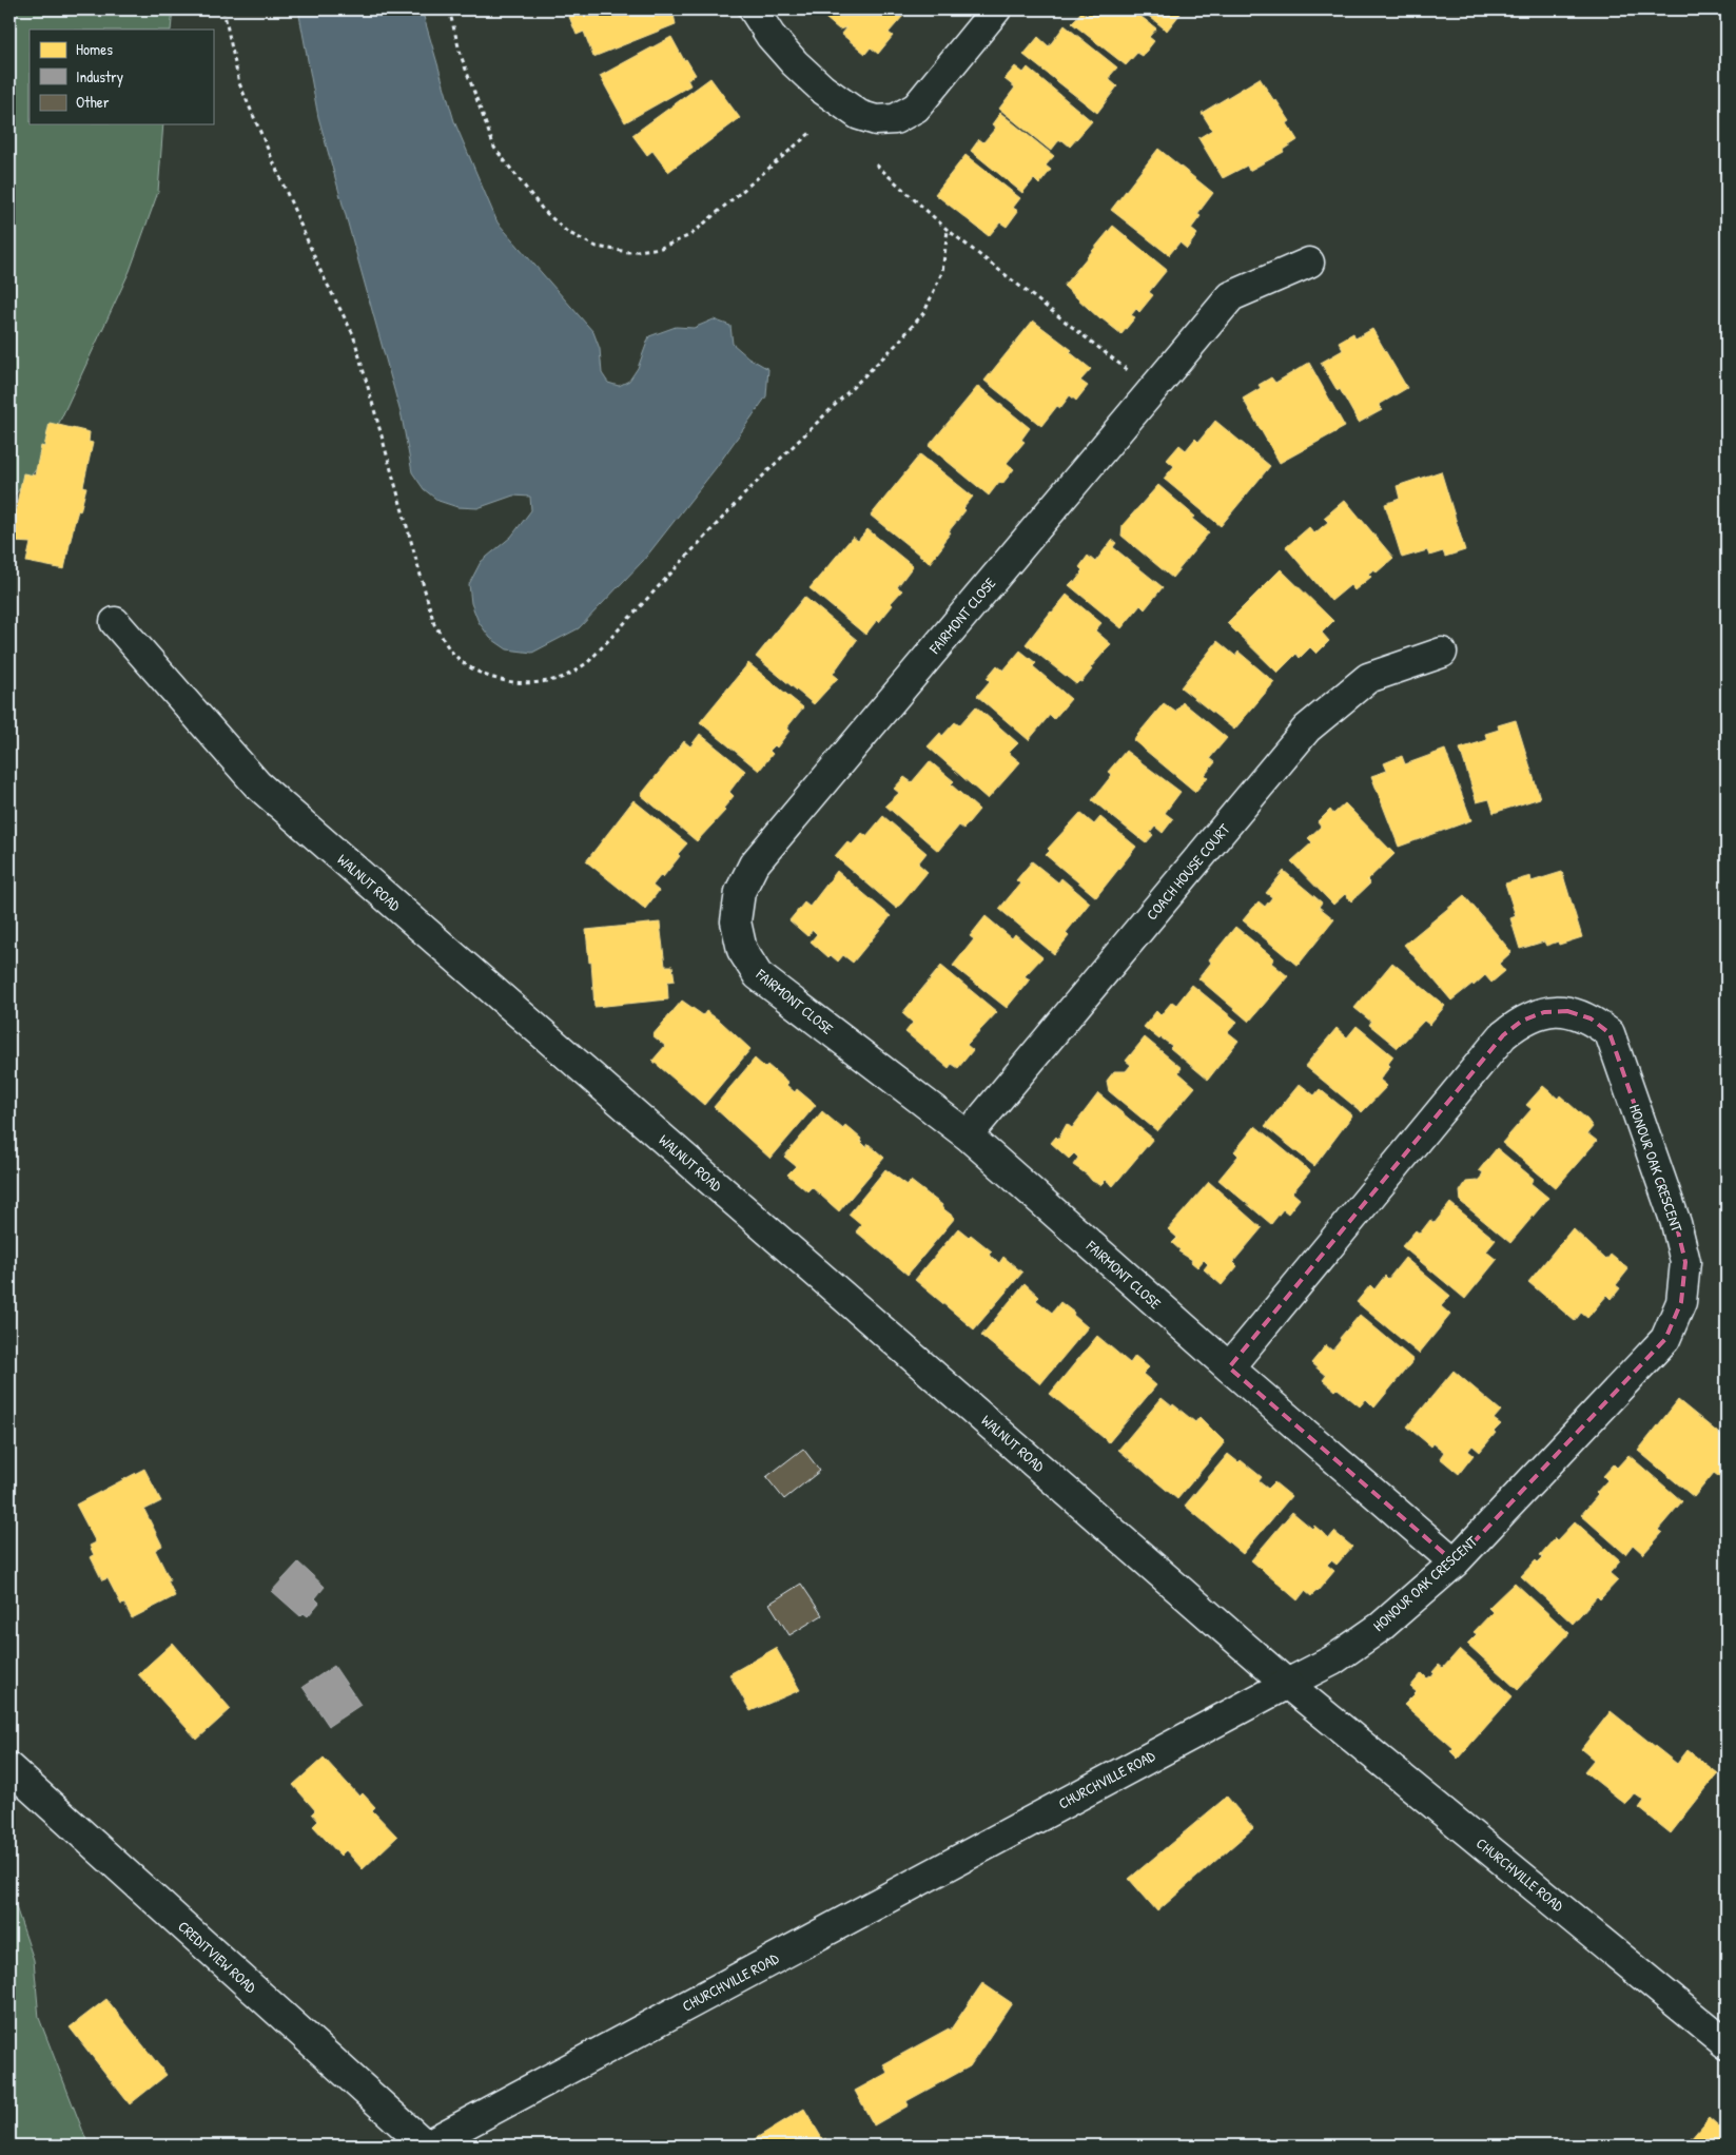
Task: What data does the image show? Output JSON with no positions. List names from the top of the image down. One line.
{"streets":{"street":["FAIRMONT CLOSE","COACH HOUSE COURT","WALNUT ROAD","HONOUR OAK CRESCENT","CHURCHVILLE ROAD","CREDITVIEW ROAD"]},"crossings":[["FAIRMONT CLOSE","COACH HOUSE COURT"],["FAIRMONT CLOSE","HONOUR OAK CRESCENT"],["WALNUT ROAD","HONOUR OAK CRESCENT"],["WALNUT ROAD","CHURCHVILLE ROAD"],["HONOUR OAK CRESCENT","CHURCHVILLE ROAD"],["CHURCHVILLE ROAD","CREDITVIEW ROAD"]],"legend":["Homes","Industry","Other"]}
